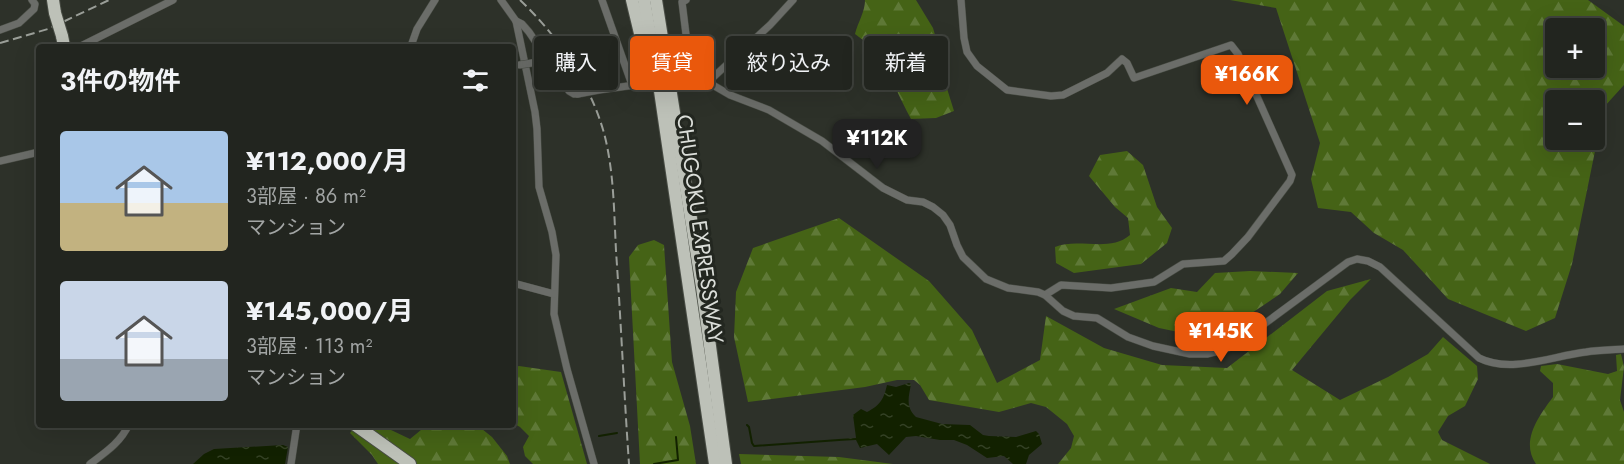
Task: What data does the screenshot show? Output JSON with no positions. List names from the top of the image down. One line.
{"streets":{"highway":["CHUGOKU EXPRESSWAY"]},"page":{"map_buttons":["+","−"],"chip":["購入","賃貸","絞り込み","新着"],"heading":"3件の物件","price":["¥166K","¥112K","¥145K"],"list":[{"name":"¥112,000/月","note":"3部屋 · 86 m² · マンション"},{"name":"¥145,000/月","note":"3部屋 · 113 m² · マンション"}]}}
